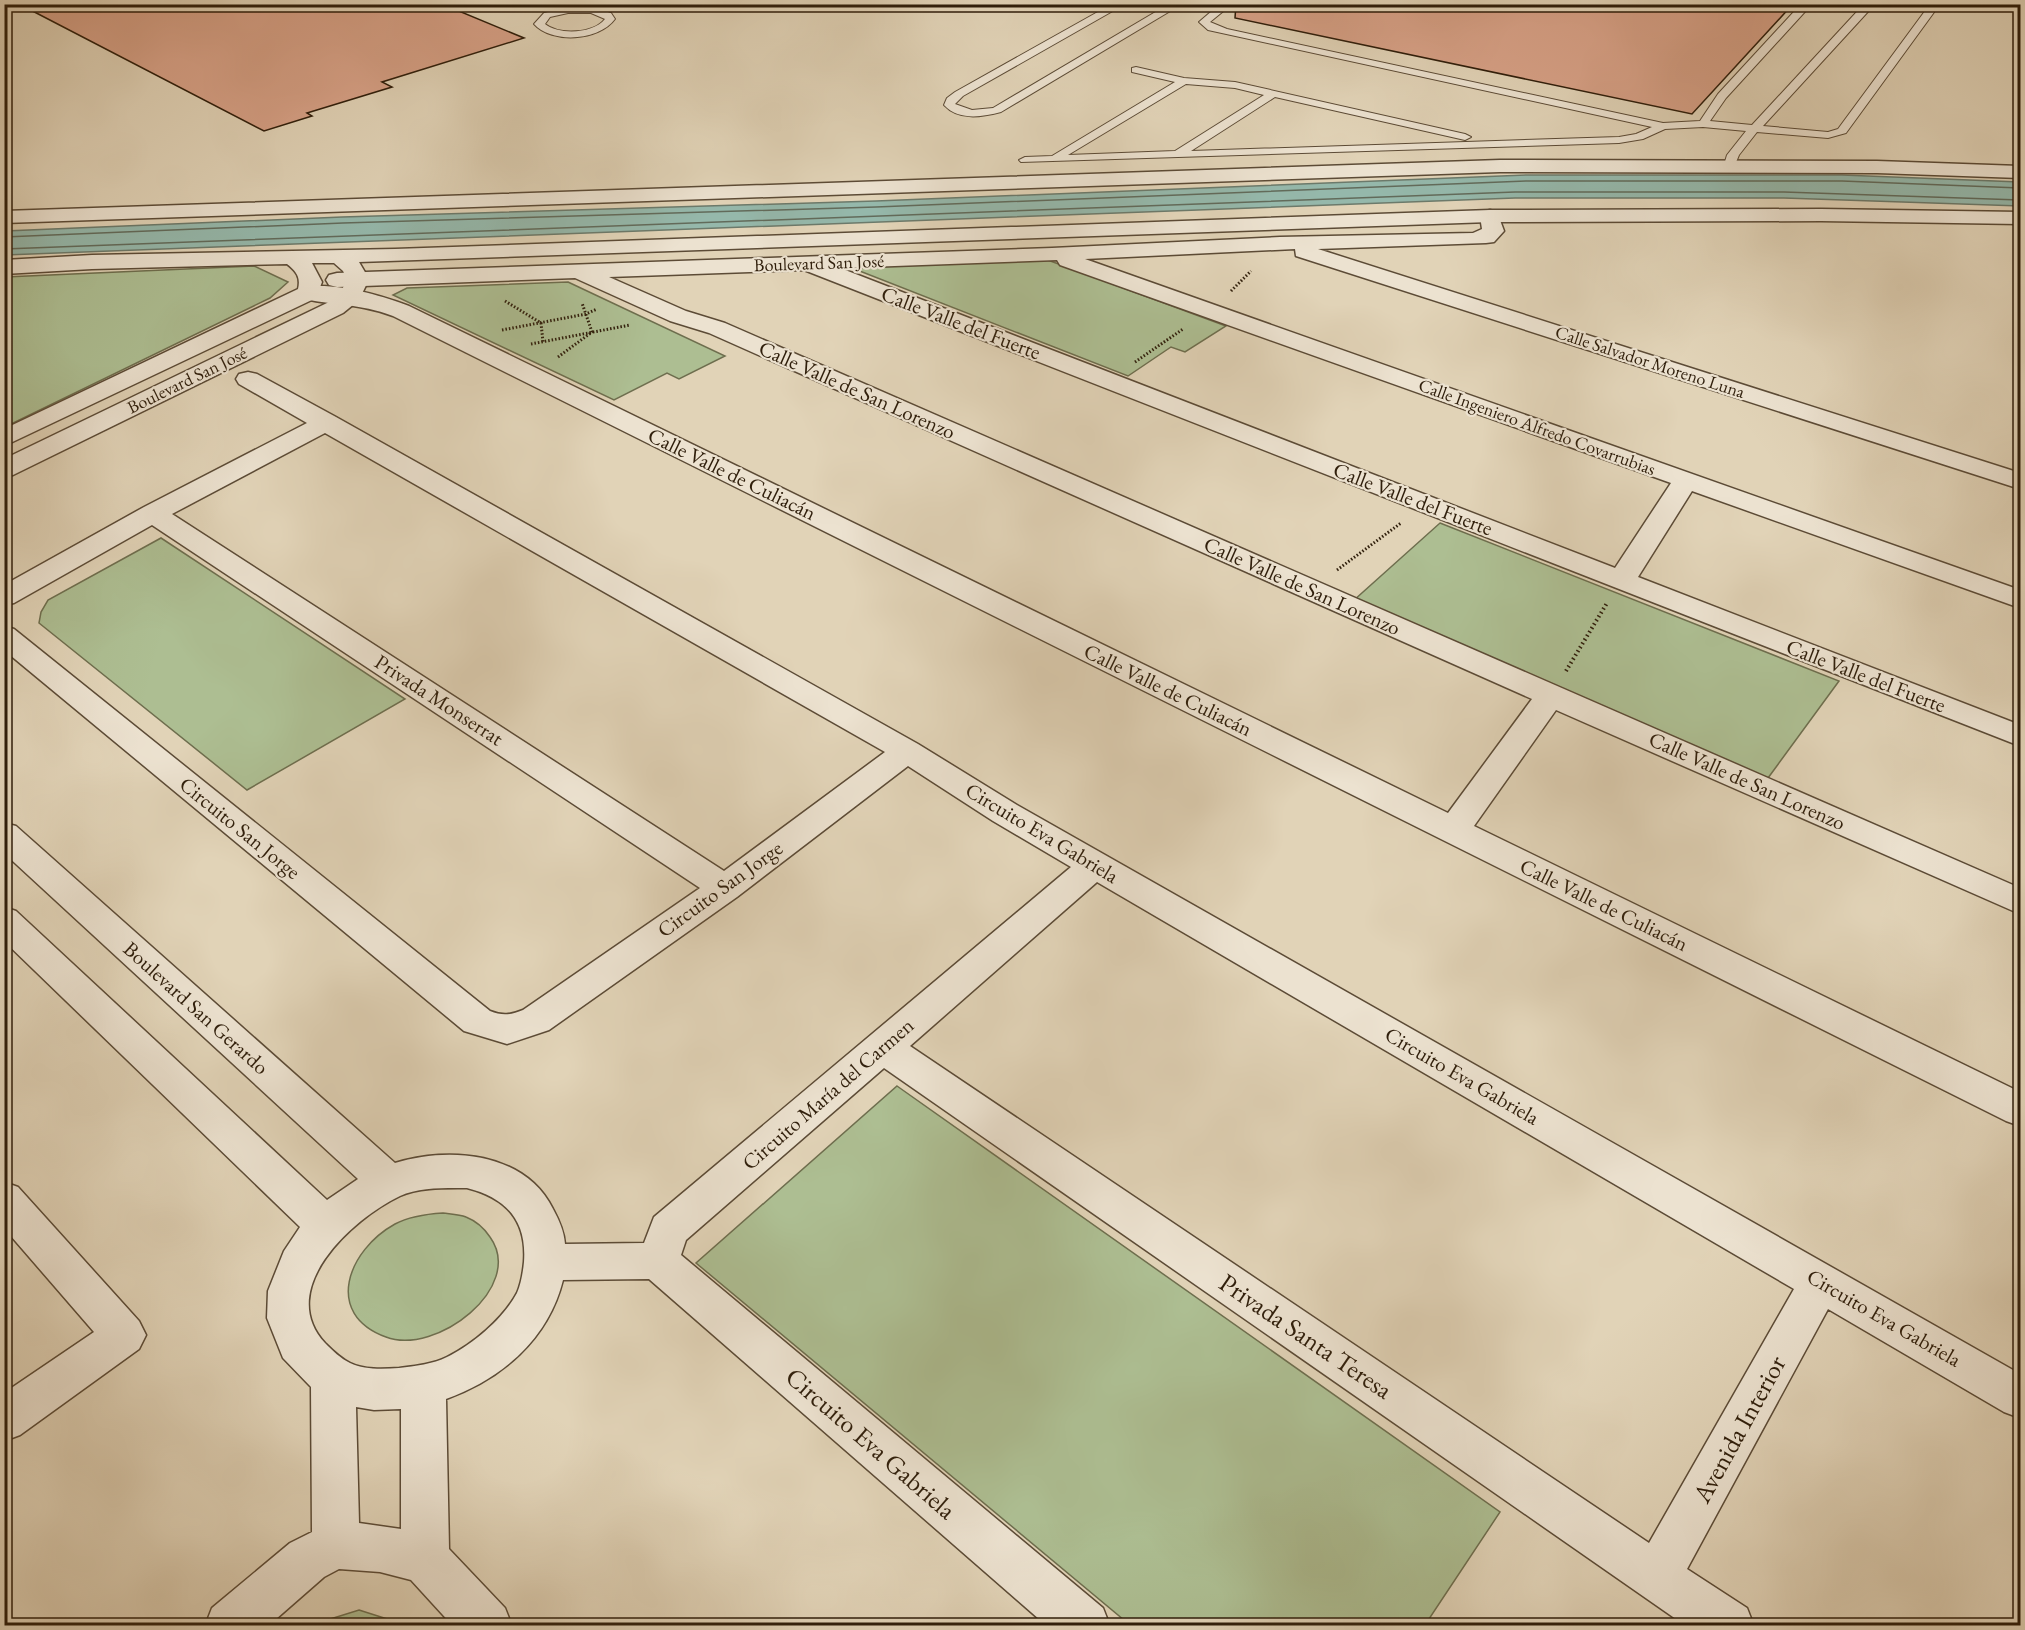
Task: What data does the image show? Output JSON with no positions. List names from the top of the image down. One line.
{"streets":{"street":["Boulevard San José","Calle Valle del Fuerte","Calle Salvador Moreno Luna","Calle Valle de San Lorenzo","Calle Ingeniero Alfredo Covarrubias","Calle Valle de Culiacán","Privada Monserrat","Circuito San Jorge","Circuito Eva Gabriela","Boulevard San Gerardo","Circuito María del Carmen","Privada Santa Teresa","Avenida Interior"]},"crossings":[["Boulevard San José","Calle Valle del Fuerte"],["Boulevard San José","Calle Salvador Moreno Luna"],["Boulevard San José","Calle Valle de San Lorenzo"],["Boulevard San José","Calle Ingeniero Alfredo Covarrubias"],["Boulevard San José","Calle Valle de Culiacán"],["Privada Monserrat","Circuito San Jorge"],["Circuito San Jorge","Circuito Eva Gabriela"],["Circuito Eva Gabriela","Circuito María del Carmen"],["Circuito Eva Gabriela","Avenida Interior"],["Circuito María del Carmen","Privada Santa Teresa"],["Privada Santa Teresa","Avenida Interior"]]}
